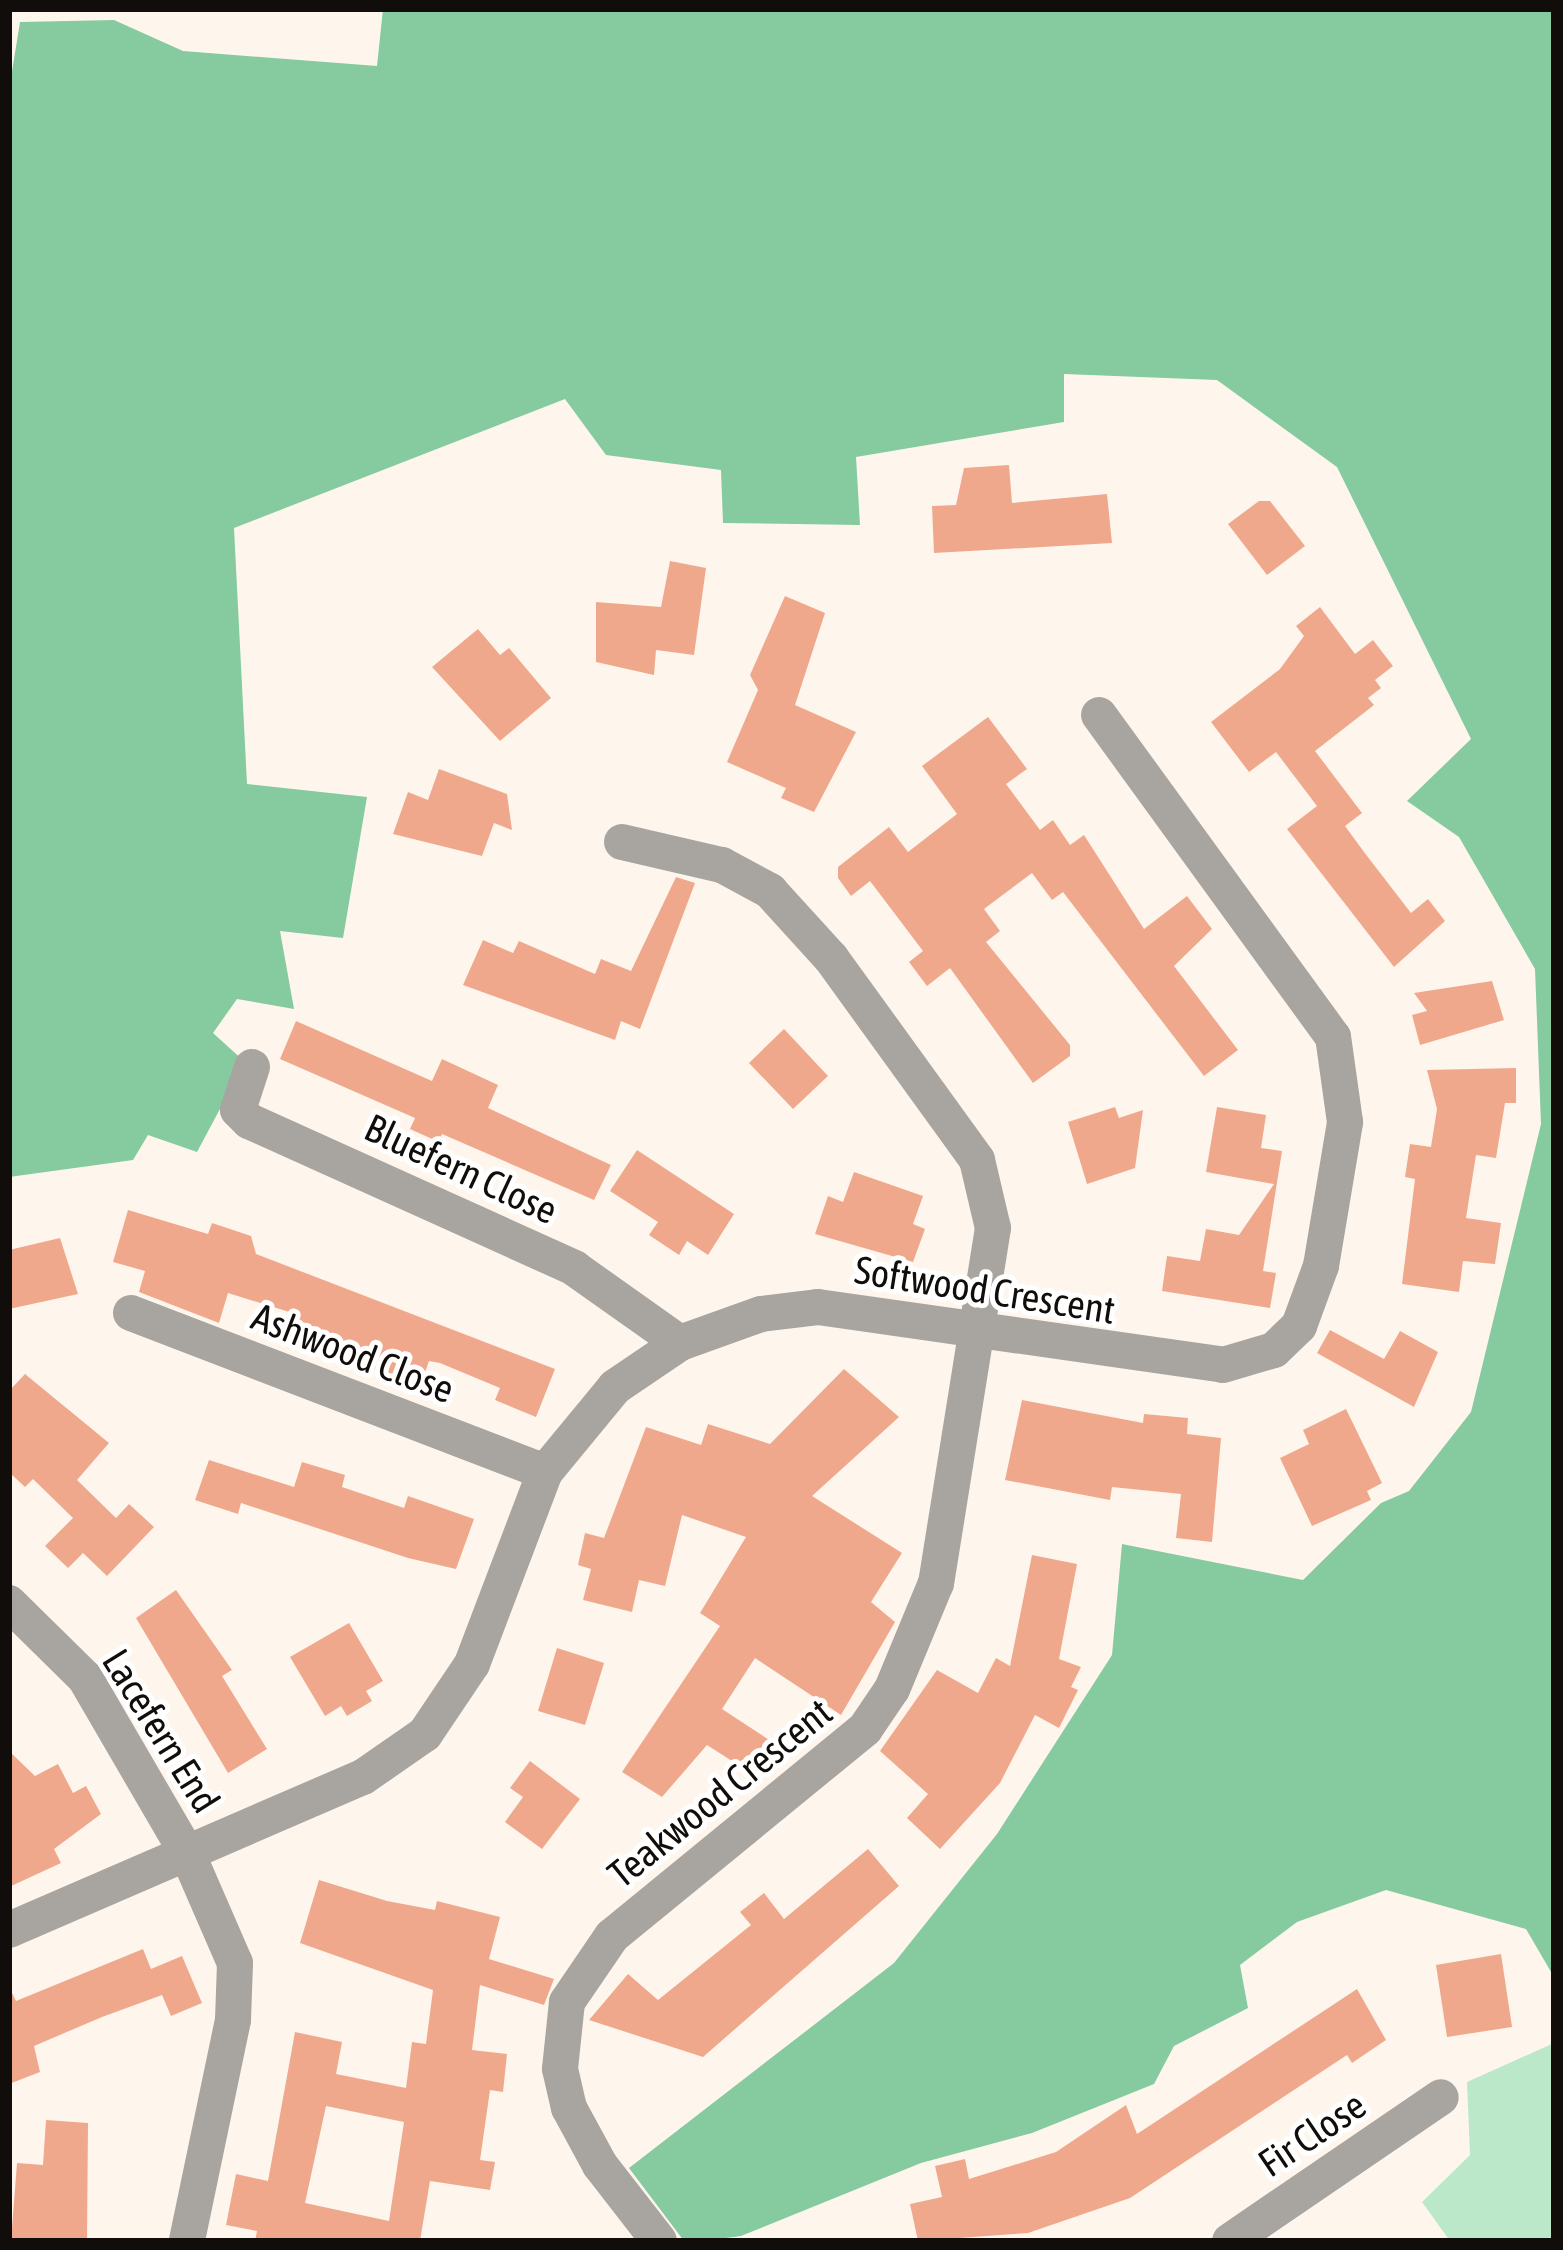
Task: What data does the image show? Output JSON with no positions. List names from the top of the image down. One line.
{"streets":{"street":["Bluefern Close","Softwood Crescent","Ashwood Close","Lacefern End","Teakwood Crescent","Fir Close"]},"crossings":[["Bluefern Close","Softwood Crescent"],["Softwood Crescent","Ashwood Close"],["Softwood Crescent","Lacefern End"],["Softwood Crescent","Teakwood Crescent"]]}
